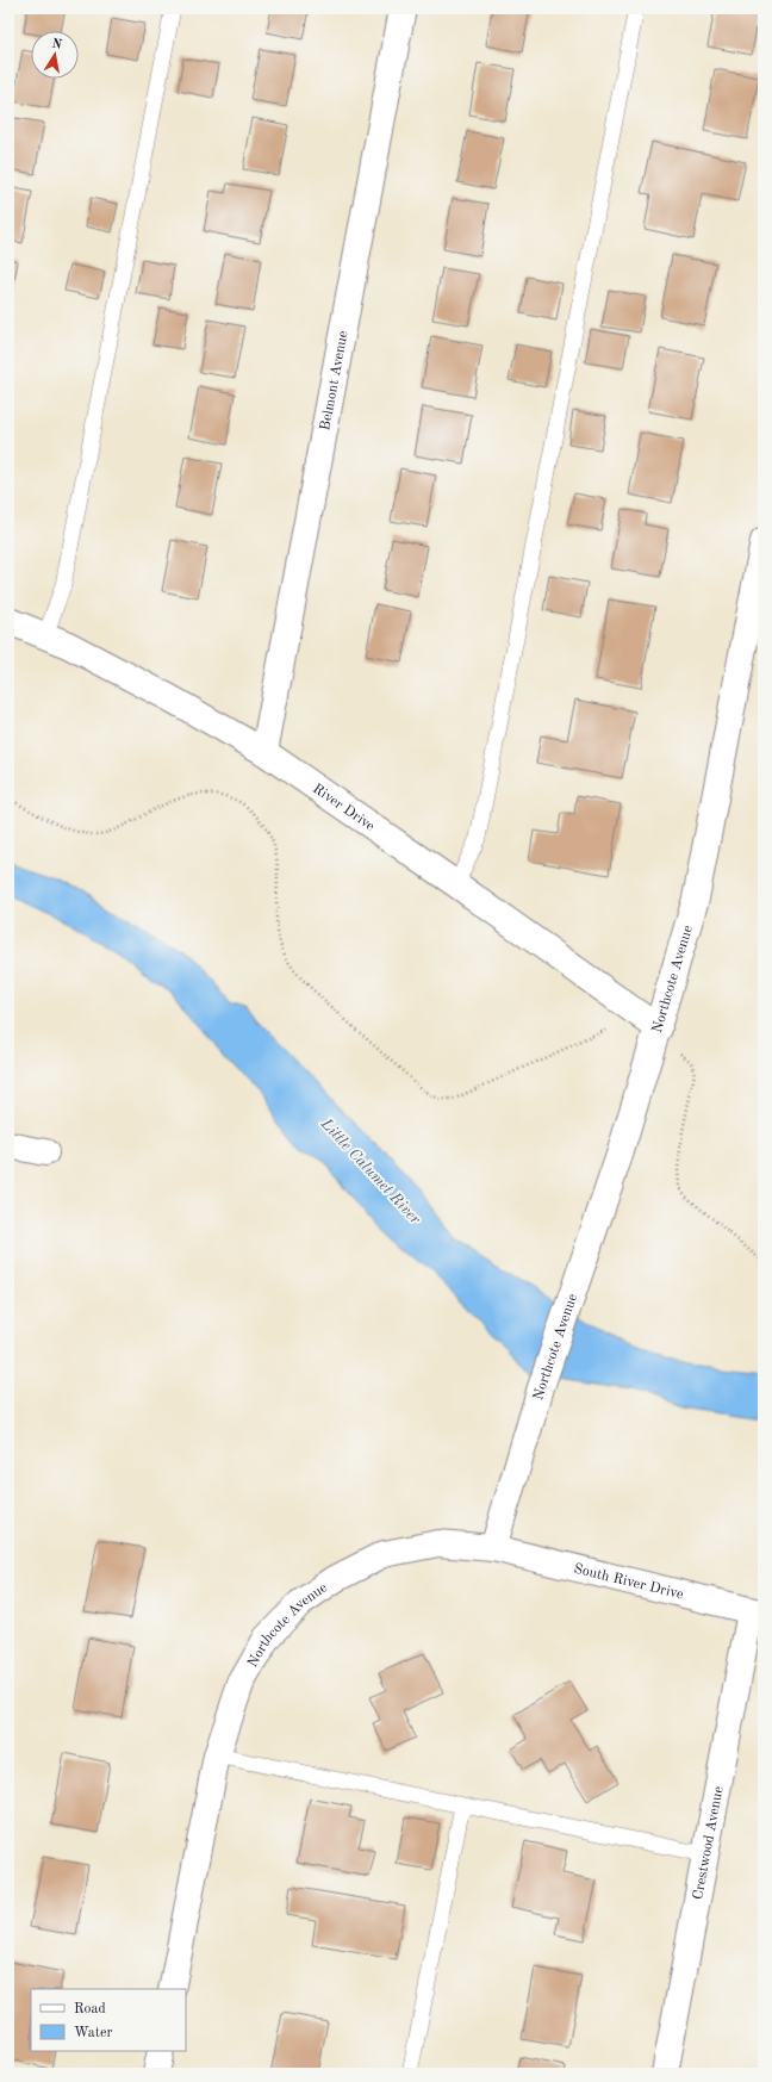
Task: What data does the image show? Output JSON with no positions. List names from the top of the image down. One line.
{"streets":{"street":["Belmont Avenue","River Drive","Northcote Avenue","South River Drive","Crestwood Avenue"]},"crossings":[["Belmont Avenue","River Drive"],["River Drive","Northcote Avenue"],["Northcote Avenue","South River Drive"],["South River Drive","Crestwood Avenue"]],"water":["Little Calumet River"],"legend":["Road","Water"],"north":"top"}
